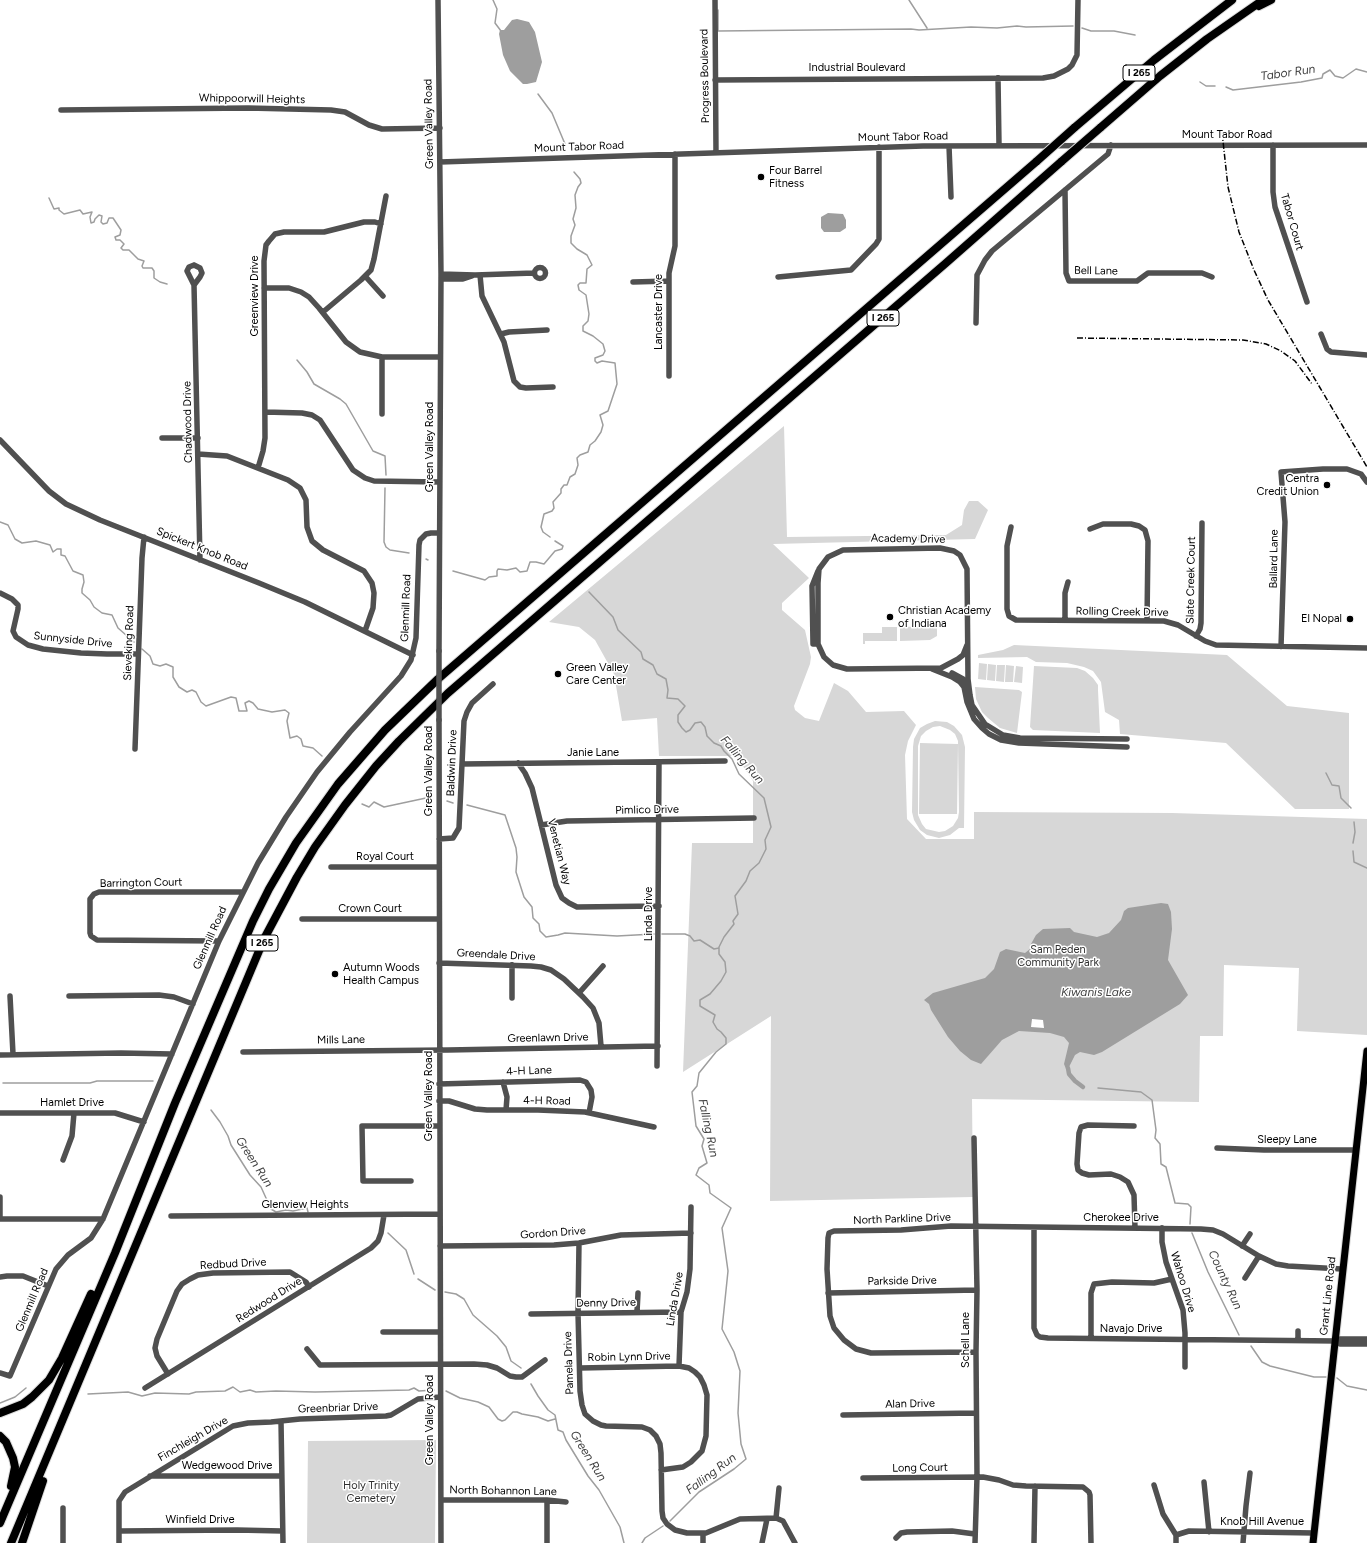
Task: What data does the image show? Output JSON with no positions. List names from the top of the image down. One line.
{"streets":{"highway":["I 265"],"main road":["Grant Line Road"],"street":["Industrial Boulevard","Progress Boulevard","Whippoorwill Heights","Green Valley Road","Mount Tabor Road","Tabor Court","Bell Lane","Greenview Drive","Lancaster Drive","Chadwood Drive","Academy Drive","Spickert Knob Road","Ballard Lane","Slate Creek Court","Glenmill Road","Rolling Creek Drive","Sunnyside Drive","Sieveking Road","Janie Lane","Baldwin Drive","Pimlico Drive","Venetian Way","Royal Court","Barrington Court","Crown Court","Linda Drive","Greendale Drive","Greenlawn Drive","Mills Lane","4-H Lane","4-H Road","Hamlet Drive","Sleepy Lane","Glenview Heights","Cherokee Drive","North Parkline Drive","Gordon Drive","Redbud Drive","Parkside Drive","Wahoo Drive","Redwood Drive","Denny Drive","Navajo Drive","Schell Lane","Robin Lynn Drive","Pamela Drive","Alan Drive","Greenbriar Drive","Finchleigh Drive","Wedgewood Drive","Long Court","North Bohannon Lane","Winfield Drive","Knob Hill Avenue"]},"crossings":[["Industrial Boulevard","Progress Boulevard"],["Progress Boulevard","Mount Tabor Road"],["Whippoorwill Heights","Green Valley Road"],["Green Valley Road","Mount Tabor Road"],["Green Valley Road","Glenmill Road"],["Green Valley Road","Baldwin Drive"],["Green Valley Road","Royal Court"],["Green Valley Road","Crown Court"],["Green Valley Road","Greendale Drive"],["Green Valley Road","Greenlawn Drive"],["Green Valley Road","Mills Lane"],["Green Valley Road","4-H Lane"],["Green Valley Road","4-H Road"],["Green Valley Road","Glenview Heights"],["Green Valley Road","Gordon Drive"],["Green Valley Road","Greenbriar Drive"],["Green Valley Road","North Bohannon Lane"],["Mount Tabor Road","Tabor Court"],["Mount Tabor Road","Lancaster Drive"],["Chadwood Drive","Spickert Knob Road"],["Spickert Knob Road","Glenmill Road"],["Spickert Knob Road","Sieveking Road"],["Ballard Lane","Rolling Creek Drive"],["Slate Creek Court","Rolling Creek Drive"],["Glenmill Road","Barrington Court"],["Glenmill Road","Hamlet Drive"],["Sunnyside Drive","Sieveking Road"],["Janie Lane","Baldwin Drive"],["Janie Lane","Venetian Way"],["Janie Lane","Linda Drive"],["Pimlico Drive","Venetian Way"],["Pimlico Drive","Linda Drive"],["Venetian Way","Linda Drive"],["Linda Drive","Greenlawn Drive"],["Linda Drive","Gordon Drive"],["Linda Drive","Denny Drive"],["Linda Drive","Robin Lynn Drive"],["Greendale Drive","Greenlawn Drive"],["Greenlawn Drive","Mills Lane"],["4-H Lane","4-H Road"],["Sleepy Lane","Grant Line Road"],["Glenview Heights","Redwood Drive"],["Cherokee Drive","North Parkline Drive"],["Cherokee Drive","Wahoo Drive"],["Cherokee Drive","Grant Line Road"],["Cherokee Drive","Navajo Drive"],["Cherokee Drive","Schell Lane"],["North Parkline Drive","Parkside Drive"],["North Parkline Drive","Schell Lane"],["Gordon Drive","Pamela Drive"],["Redbud Drive","Redwood Drive"],["Parkside Drive","Schell Lane"],["Wahoo Drive","Navajo Drive"],["Grant Line Road","Navajo Drive"],["Grant Line Road","Knob Hill Avenue"],["Denny Drive","Pamela Drive"],["Schell Lane","Alan Drive"],["Schell Lane","Long Court"],["Robin Lynn Drive","Pamela Drive"],["Greenbriar Drive","Finchleigh Drive"],["Finchleigh Drive","Wedgewood Drive"],["Finchleigh Drive","Winfield Drive"]],"water":["Tabor Run","Falling Run","Kiwanis Lake","Green Run","County Run"],"parks":["Sam Peden Community Park","Holy Trinity Cemetery"],"places":["Four Barrel Fitness","Centra Credit Union","Christian Academy of Indiana","El Nopal","Green Valley Care Center","Autumn Woods Health Campus"]}
